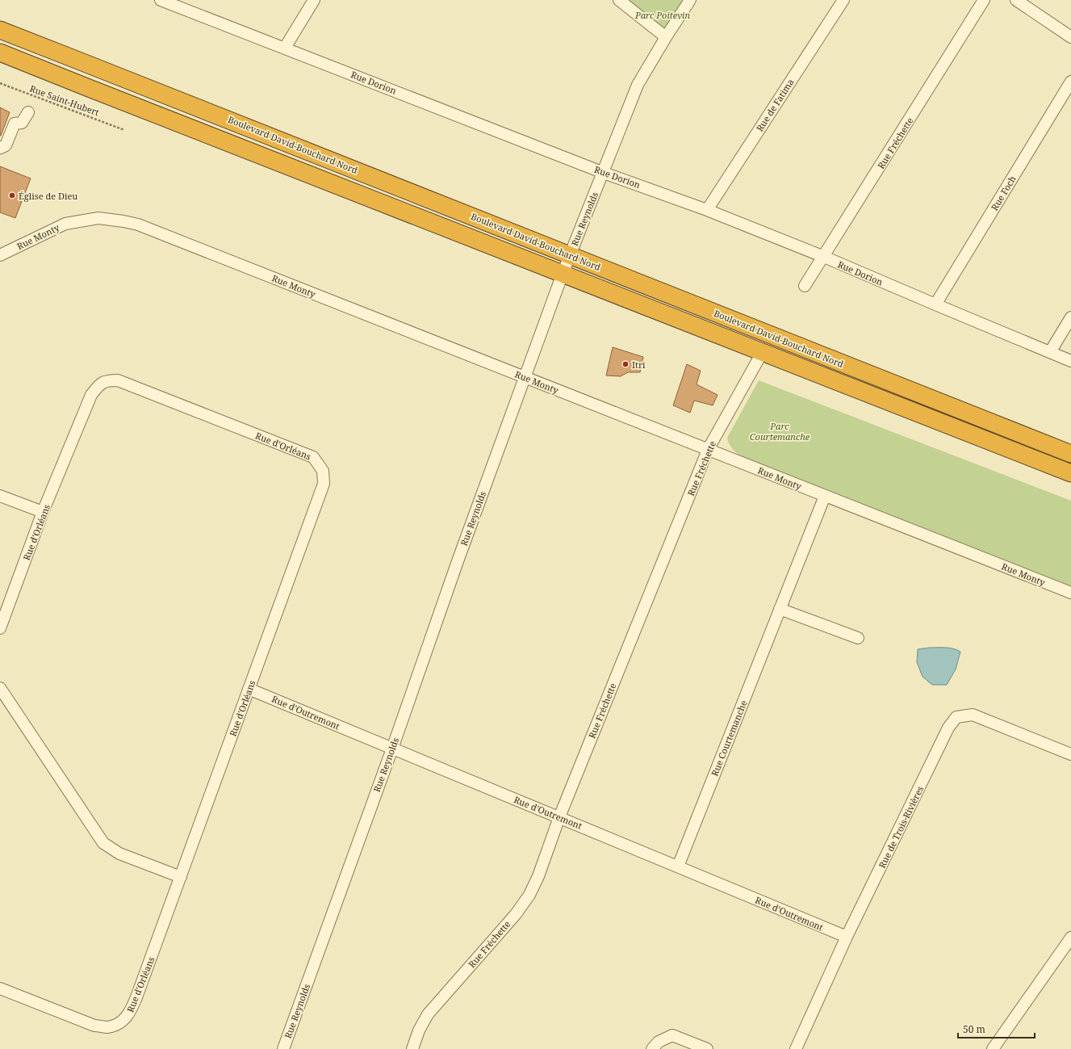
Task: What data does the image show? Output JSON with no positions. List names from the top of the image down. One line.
{"streets":{"highway":["Boulevard David-Bouchard Nord"],"street":["Rue Dorion","Rue de Fatima","Rue Fréchette","Rue Foch","Rue Reynolds","Rue Monty","Rue d'Orléans","Rue d'Outremont","Rue Courtemanche","Rue de Trois-Rivières"],"path":["Rue Saint-Hubert"]},"crossings":[["Rue Dorion","Rue de Fatima"],["Rue Dorion","Rue Fréchette"],["Rue Dorion","Rue Foch"],["Rue Dorion","Rue Reynolds"],["Rue Fréchette","Boulevard David-Bouchard Nord"],["Rue Fréchette","Rue Monty"],["Rue Fréchette","Rue d'Outremont"],["Boulevard David-Bouchard Nord","Rue Reynolds"],["Rue Reynolds","Rue Monty"],["Rue Reynolds","Rue d'Outremont"],["Rue Monty","Rue Courtemanche"],["Rue d'Orléans","Rue d'Outremont"],["Rue d'Outremont","Rue Courtemanche"],["Rue d'Outremont","Rue de Trois-Rivières"]],"parks":["Parc Poitevin","Parc Courtemanche"],"places":["Église de Dieu","Itri"],"scale_bar":"50 m"}
